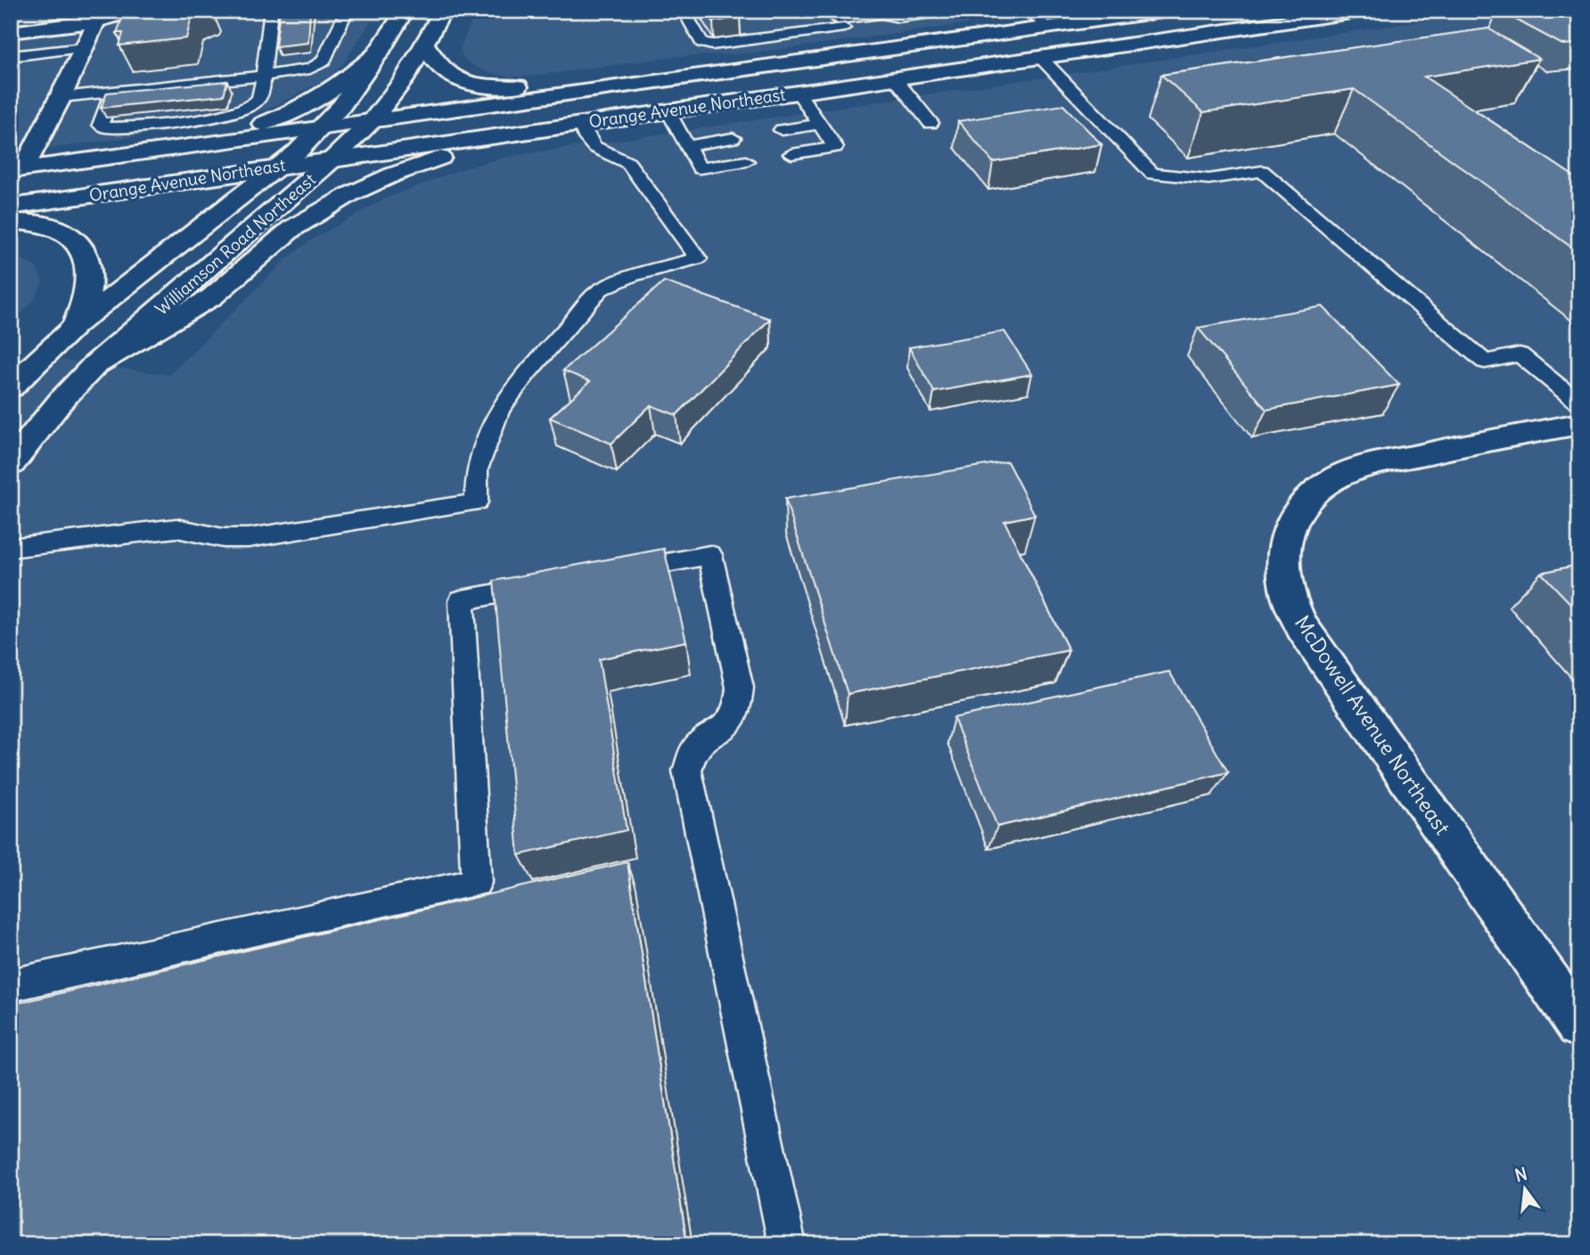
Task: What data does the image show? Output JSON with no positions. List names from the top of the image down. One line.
{"streets":{"main road":["Orange Avenue Northeast","Williamson Road Northeast","McDowell Avenue Northeast"]},"crossings":[["Orange Avenue Northeast","Williamson Road Northeast"]],"north":"top"}
